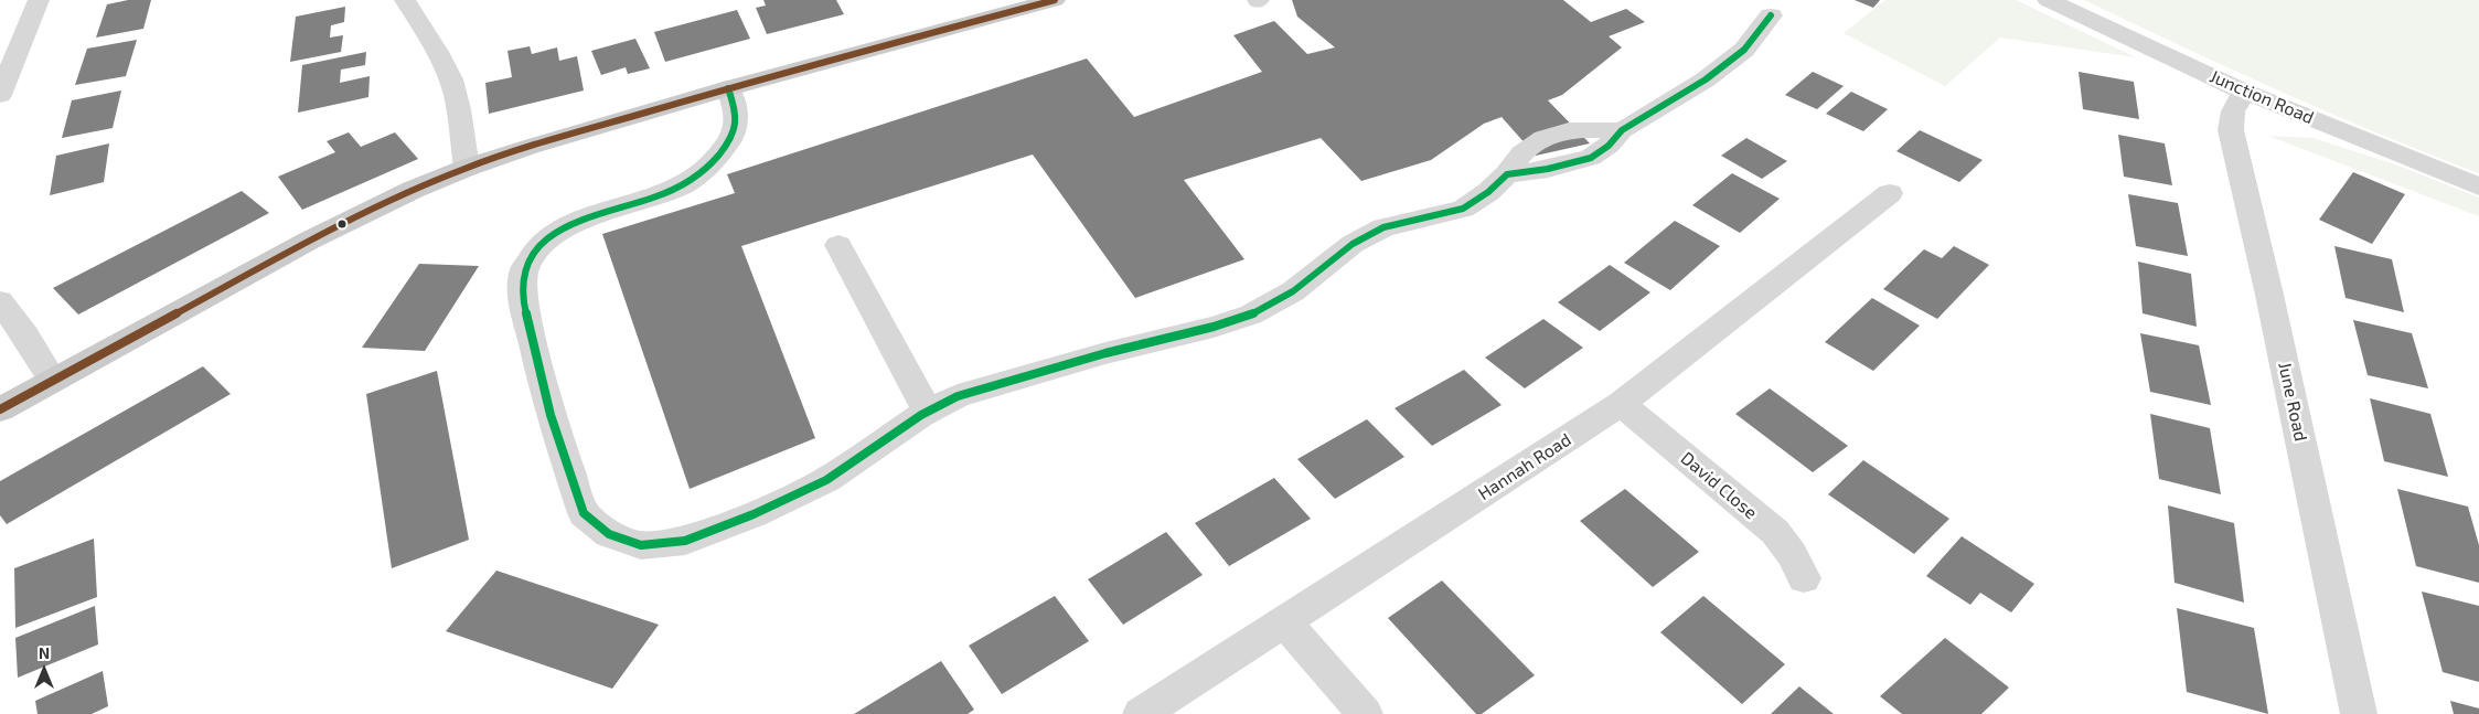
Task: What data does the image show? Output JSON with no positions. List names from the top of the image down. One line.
{"streets":{"street":["Junction Road","June Road","Hannah Road","David Close"]},"crossings":[["Junction Road","June Road"],["Hannah Road","David Close"]],"north":"top"}
